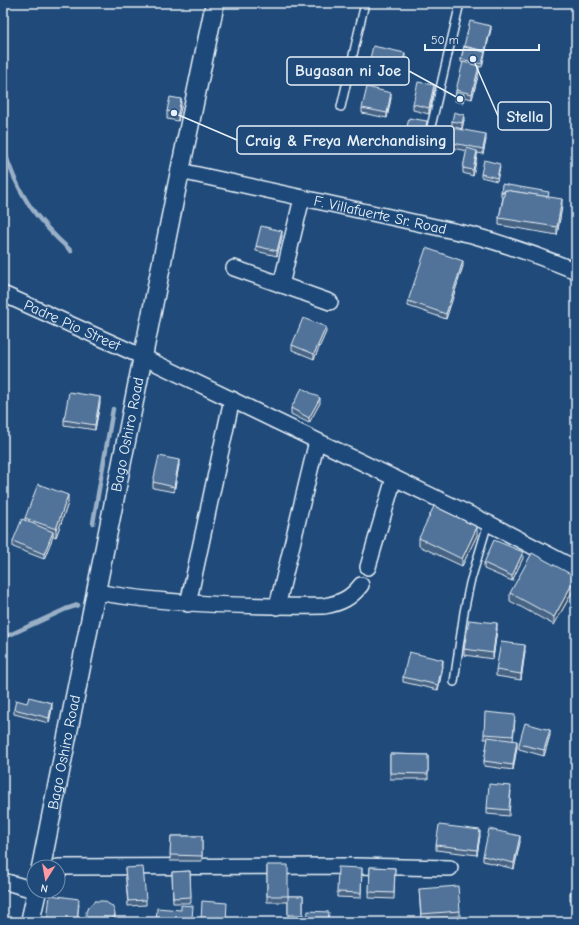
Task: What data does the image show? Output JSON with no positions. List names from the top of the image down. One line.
{"streets":{"street":["F. Villafuerte Sr. Road","Padre Pio Street","Bago Oshiro Road"]},"crossings":[["F. Villafuerte Sr. Road","Bago Oshiro Road"],["Padre Pio Street","Bago Oshiro Road"]],"places":["Stella","Bugasan ni Joe","Craig & Freya Merchandising"],"scale_bar":"50 m","north":"bottom"}
